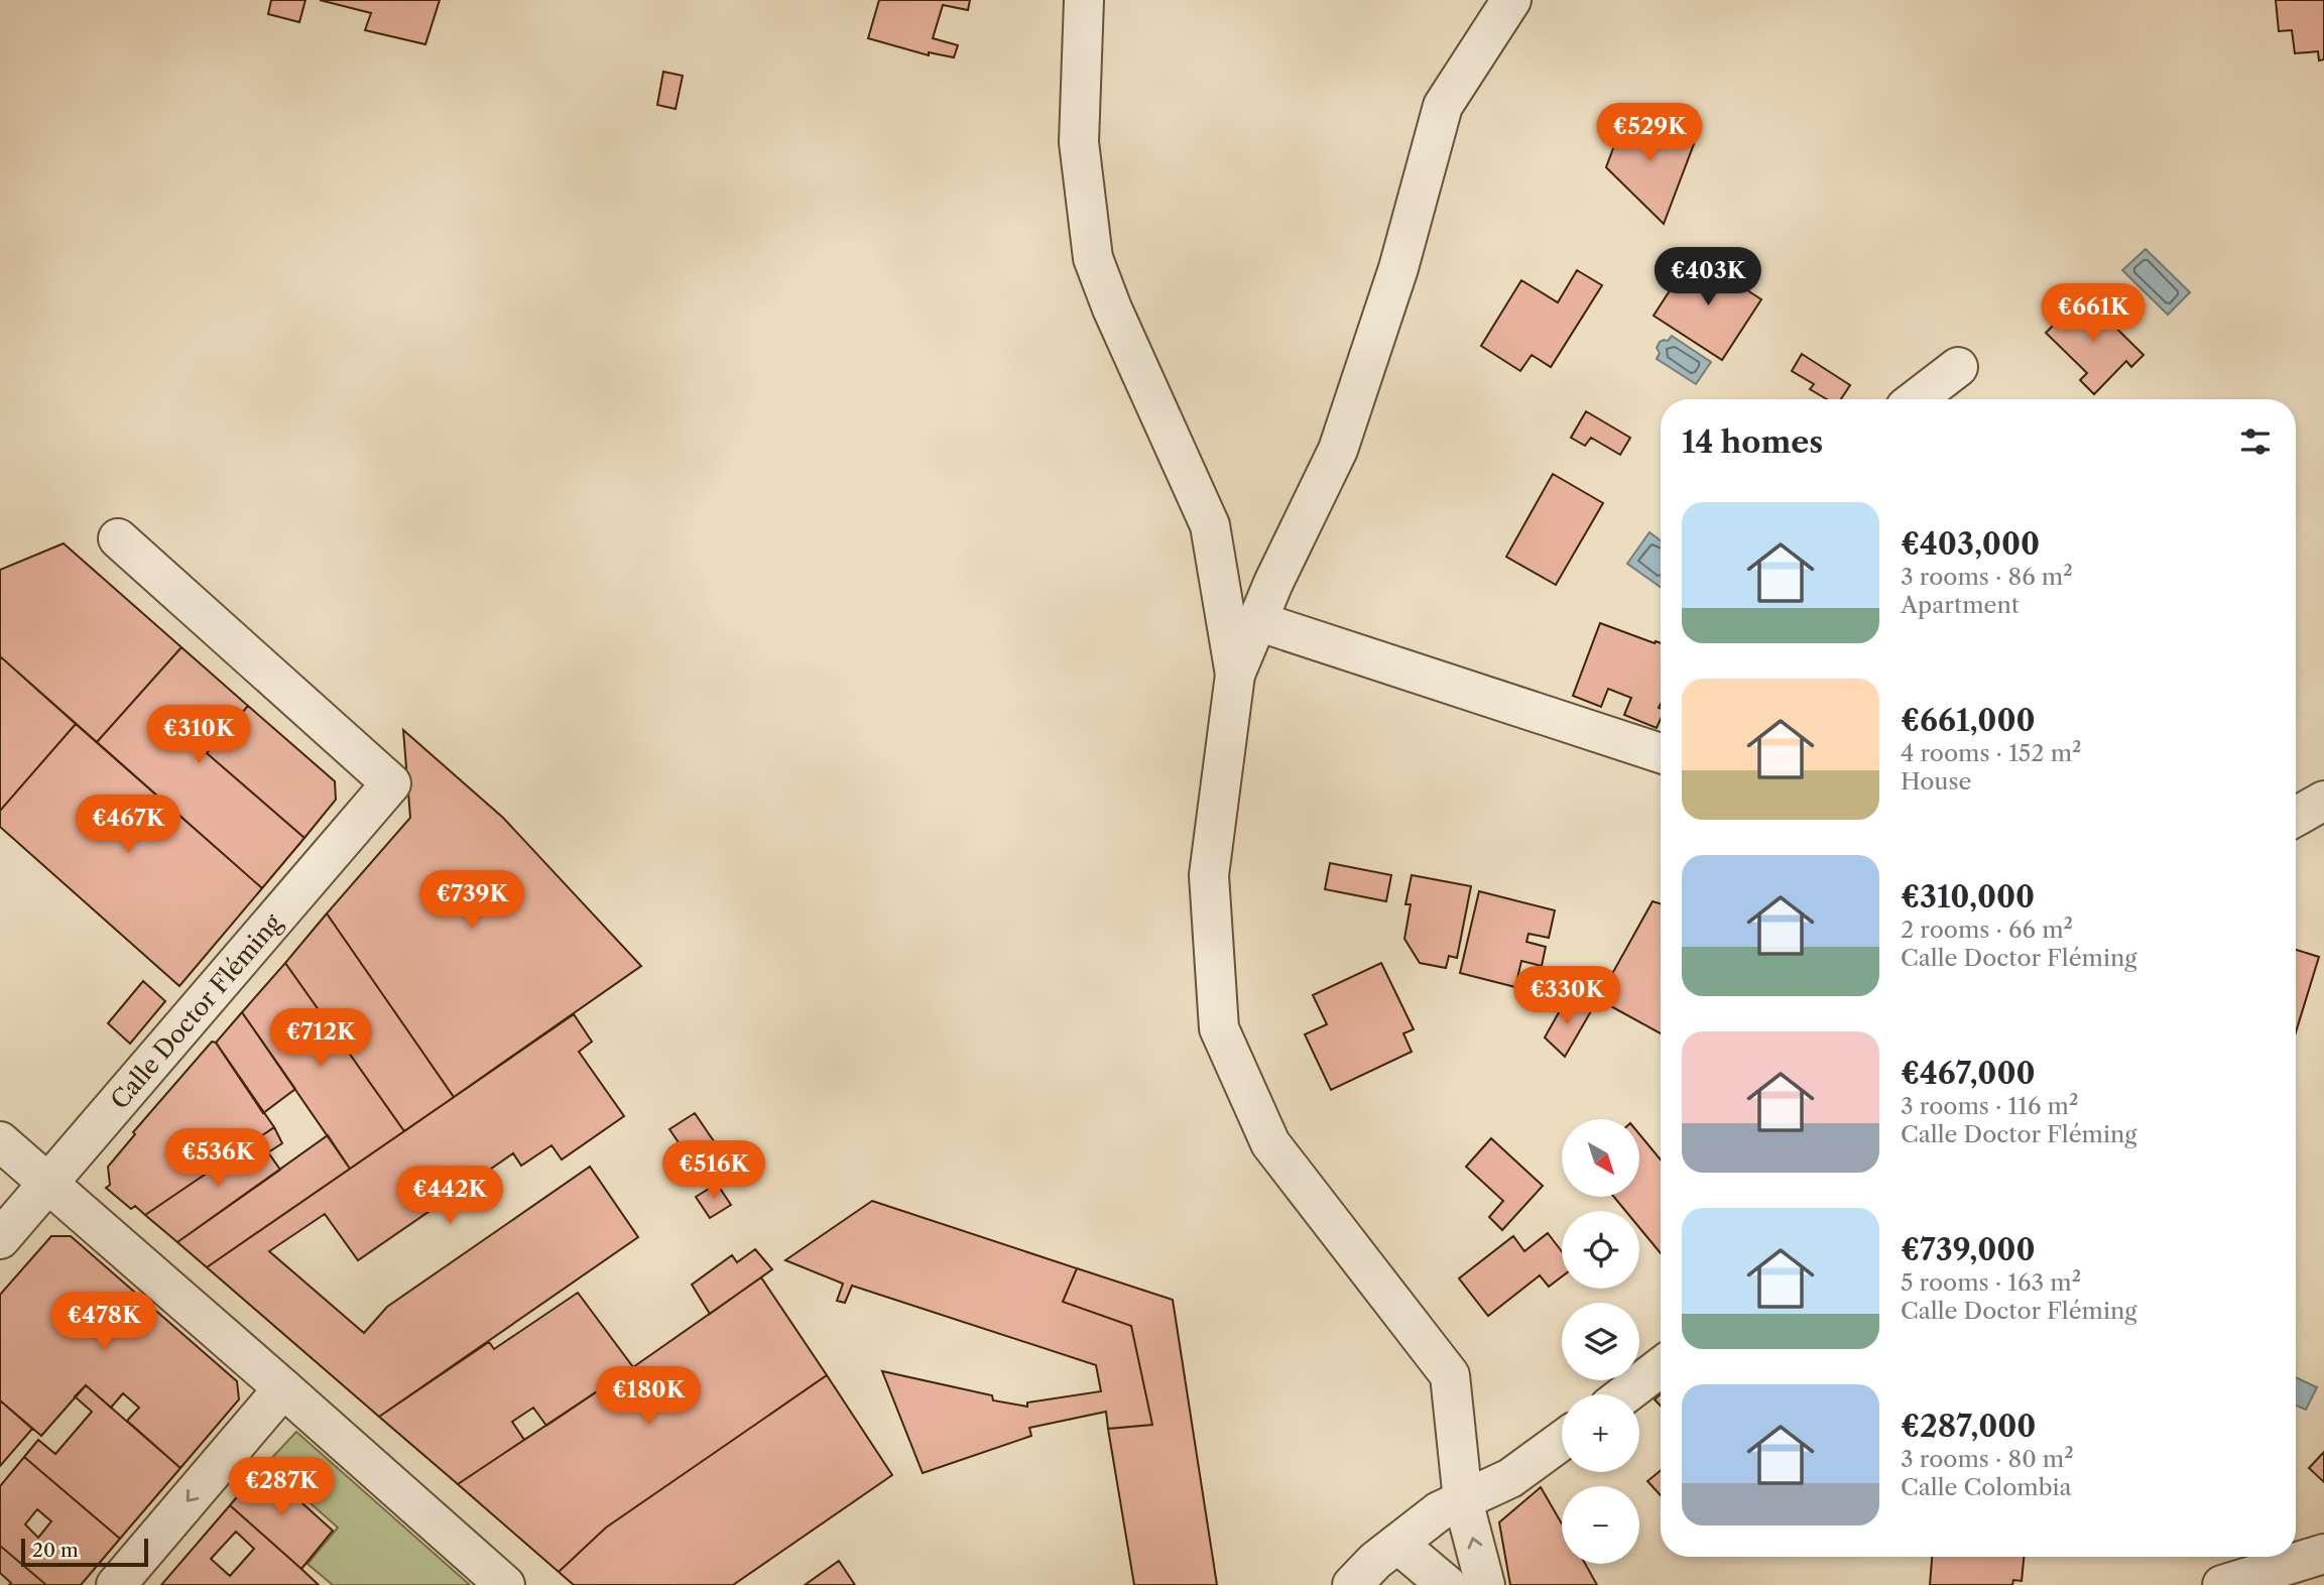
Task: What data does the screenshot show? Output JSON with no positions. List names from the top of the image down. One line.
{"streets":{"street":["Calle Doctor Fléming"]},"scale_bar":"20 m","north":"bottom right","page":{"price":["€529K","€403K","€661K","€310K","€467K","€739K","€330K","€712K","€536K","€516K","€442K","€478K","€180K","€287K"],"heading":"14 homes","list":[{"name":"€403,000","note":"3 rooms · 86 m² · Apartment"},{"name":"€661,000","note":"4 rooms · 152 m² · House"},{"name":"€310,000","note":"2 rooms · 66 m² · Calle Doctor Fléming"},{"name":"€467,000","note":"3 rooms · 116 m² · Calle Doctor Fléming"},{"name":"€739,000","note":"5 rooms · 163 m² · Calle Doctor Fléming"},{"name":"€287,000","note":"3 rooms · 80 m² · Calle Colombia"}],"map_buttons":["+","−"],"scale":"20 m"}}
